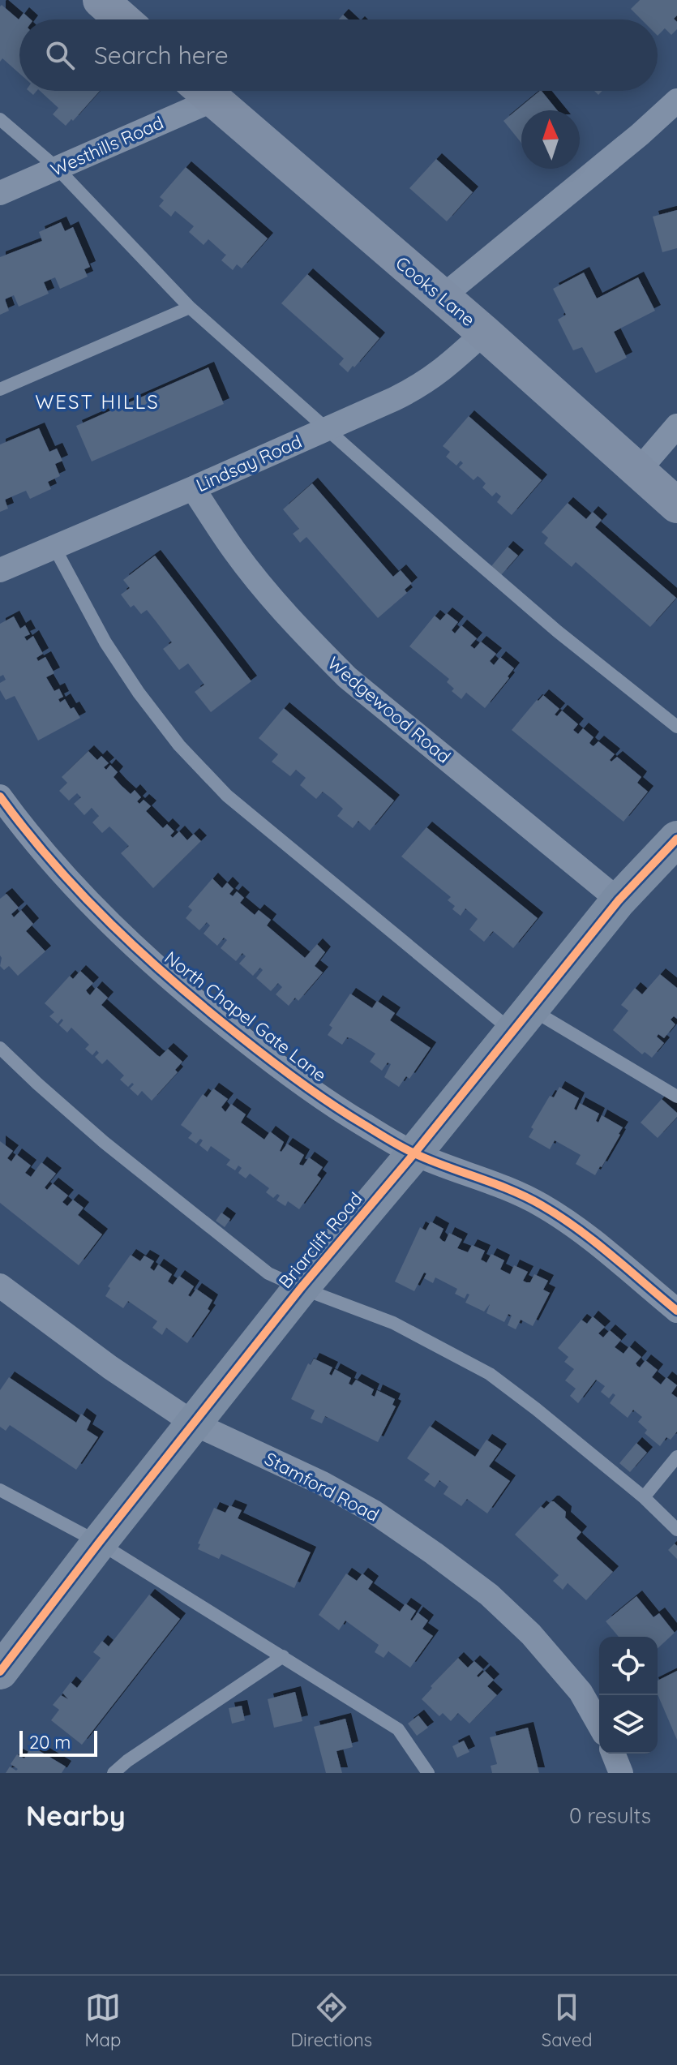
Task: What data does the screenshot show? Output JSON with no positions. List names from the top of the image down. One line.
{"streets":{"main road":["Cooks Lane"],"street":["Westhills Road","Lindsay Road","Wedgewood Road","North Chapel Gate Lane","Briarclift Road","Stamford Road"]},"crossings":[["Cooks Lane","Lindsay Road"],["Lindsay Road","Wedgewood Road"],["Wedgewood Road","Briarclift Road"],["North Chapel Gate Lane","Briarclift Road"],["Briarclift Road","Stamford Road"]],"districts":["WEST HILLS"],"scale_bar":"20 m","north":"top","page":{"search":"Search here","scale":"20 m","heading":["Nearby","0 results"],"nav":["Map","Directions","Saved"]}}
